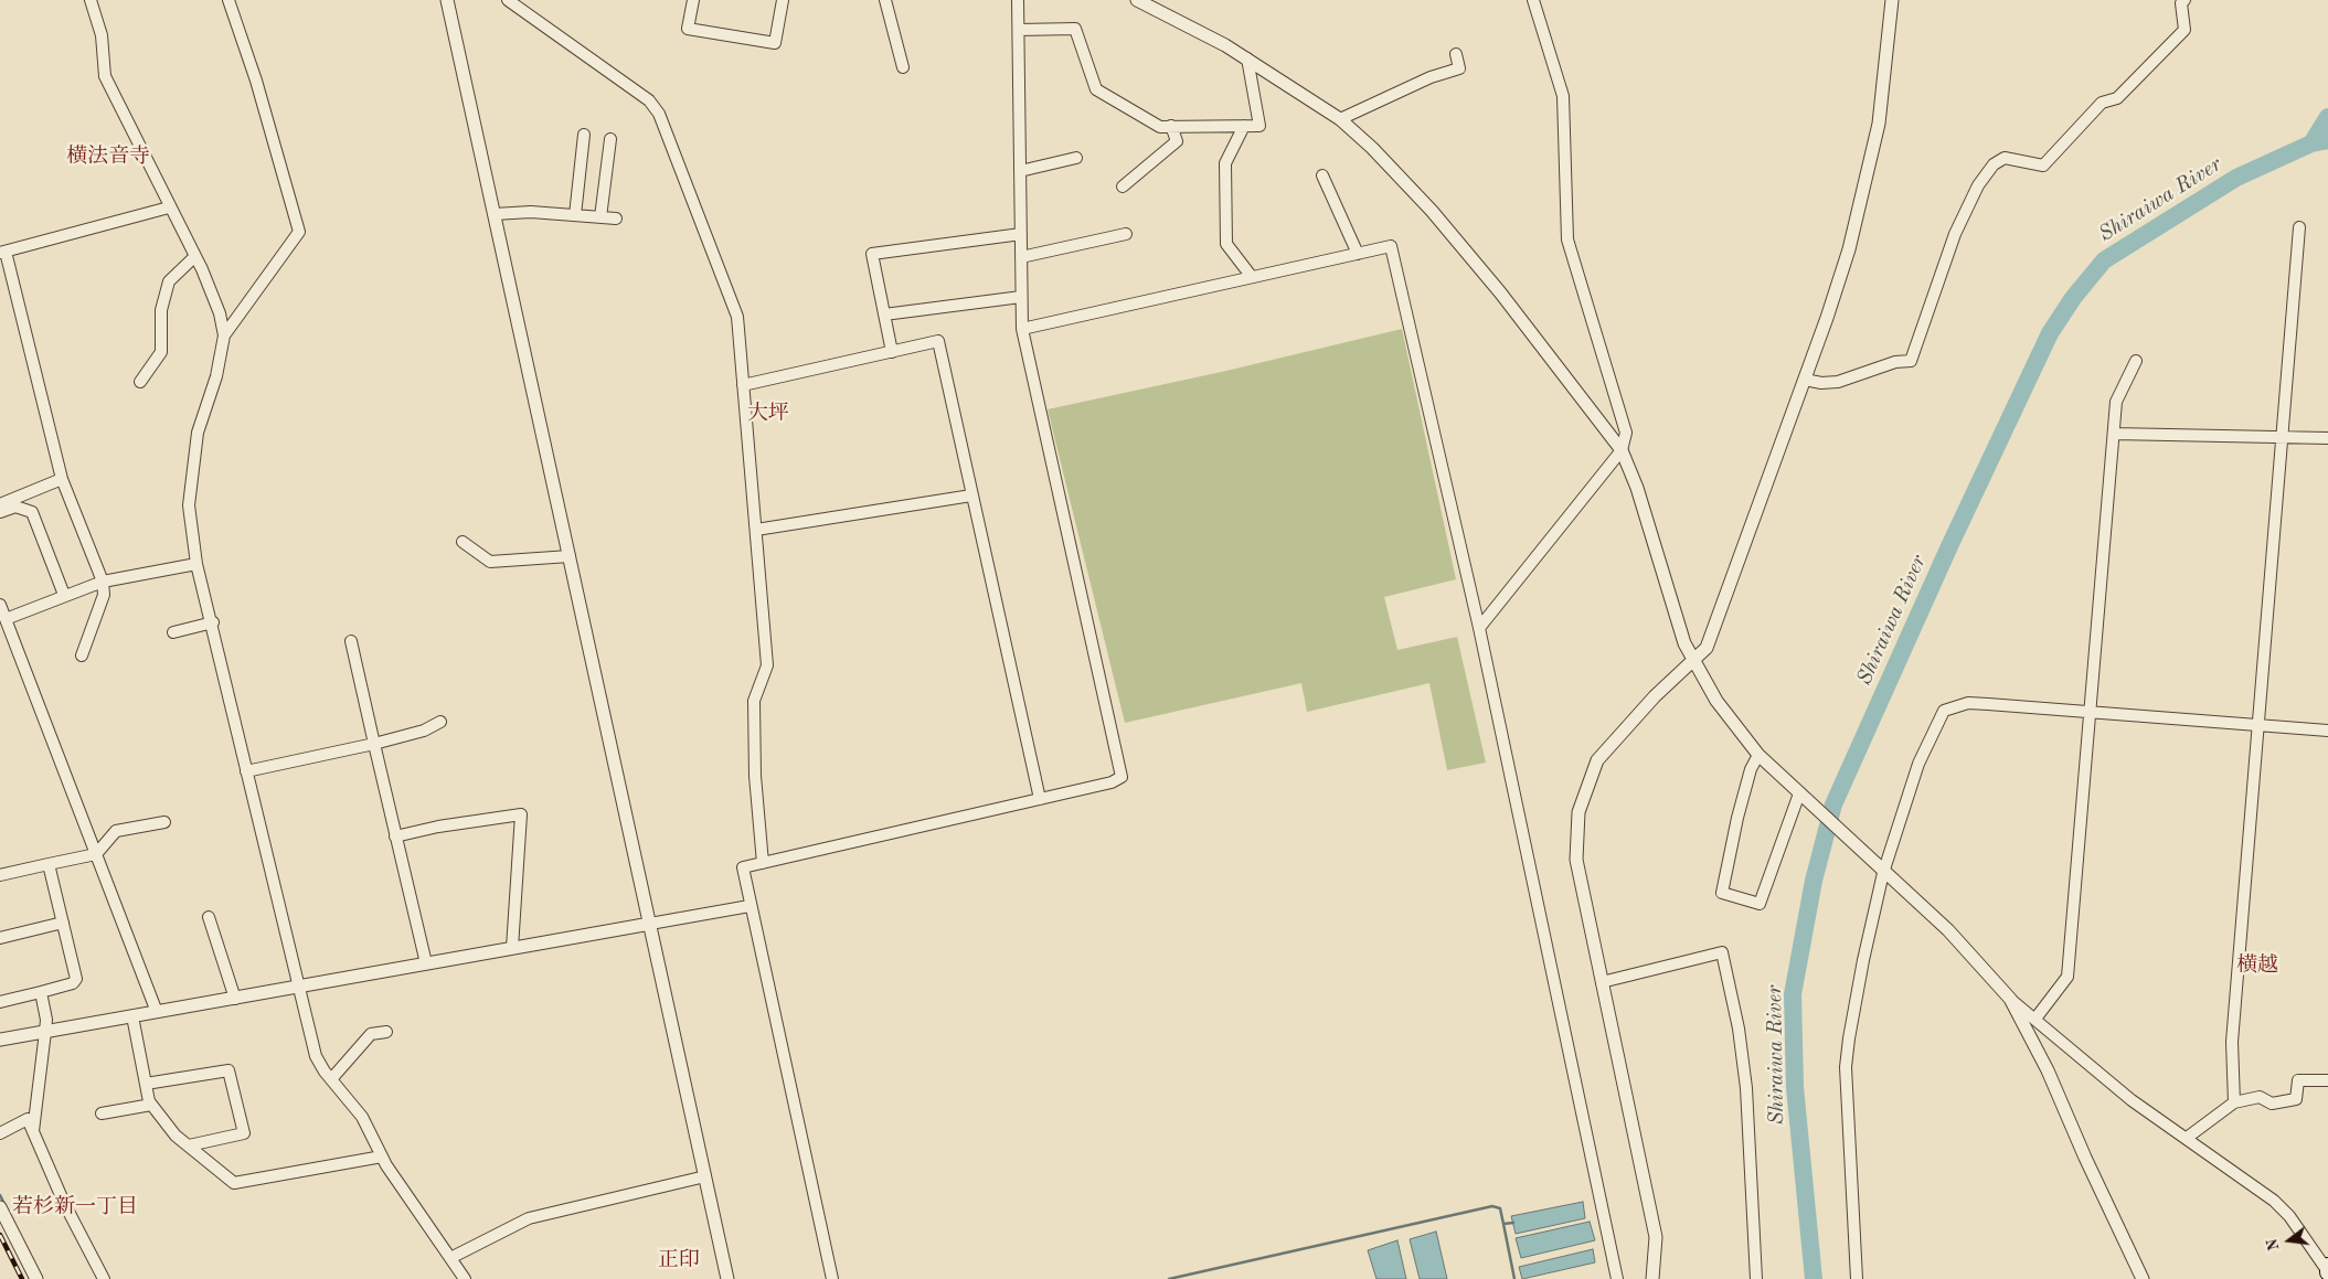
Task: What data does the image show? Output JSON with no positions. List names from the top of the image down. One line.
{"districts":["横法音寺","大坪","横越","若杉新一丁目","正印"],"water":["Shiraiwa River"],"north":"left"}
